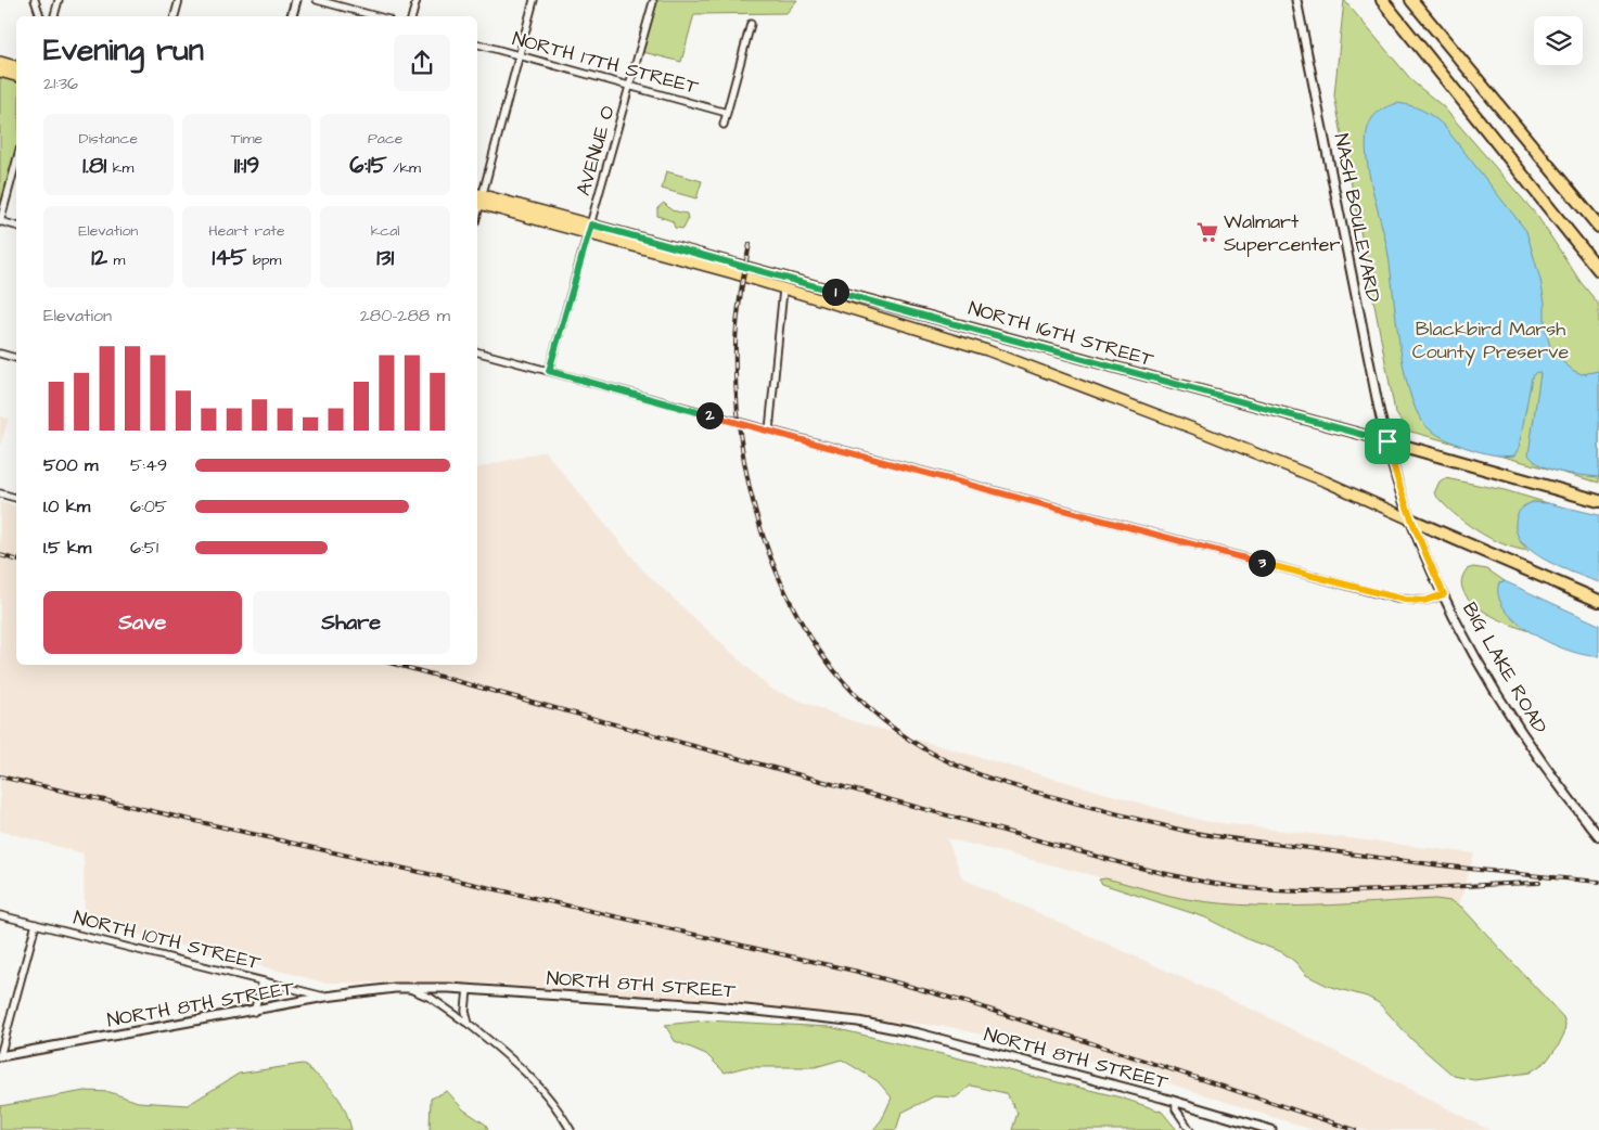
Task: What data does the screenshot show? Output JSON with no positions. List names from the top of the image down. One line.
{"streets":{"main road":["NORTH 16TH STREET"],"street":["NORTH 17TH STREET","AVENUE O","NASH BOULEVARD","BIG LAKE ROAD","NORTH 10TH STREET","NORTH 8TH STREET"]},"crossings":[["NORTH 17TH STREET","AVENUE O"],["AVENUE O","NORTH 16TH STREET"],["NASH BOULEVARD","NORTH 16TH STREET"],["NASH BOULEVARD","BIG LAKE ROAD"],["NORTH 16TH STREET","BIG LAKE ROAD"],["NORTH 10TH STREET","NORTH 8TH STREET"]],"parks":["Blackbird Marsh County Preserve"],"places":{"supermarket":["Walmart Supercenter"]},"page":{"heading":["Evening run","21:36"],"stats":[["Distance","1.81 km"],["Time","11:19"],["Pace","6:15 /km"],["Elevation","12 m"],["Heart rate","145 bpm"],["kcal","131"]],"pins":["1","2","3"],"chart":["Elevation","280–288 m"],"list":[{"name":"500 m","note":"5:49"},{"name":"1.0 km","note":"6:05"},{"name":"1.5 km","note":"6:51"}],"buttons":["Save","Share"]}}
